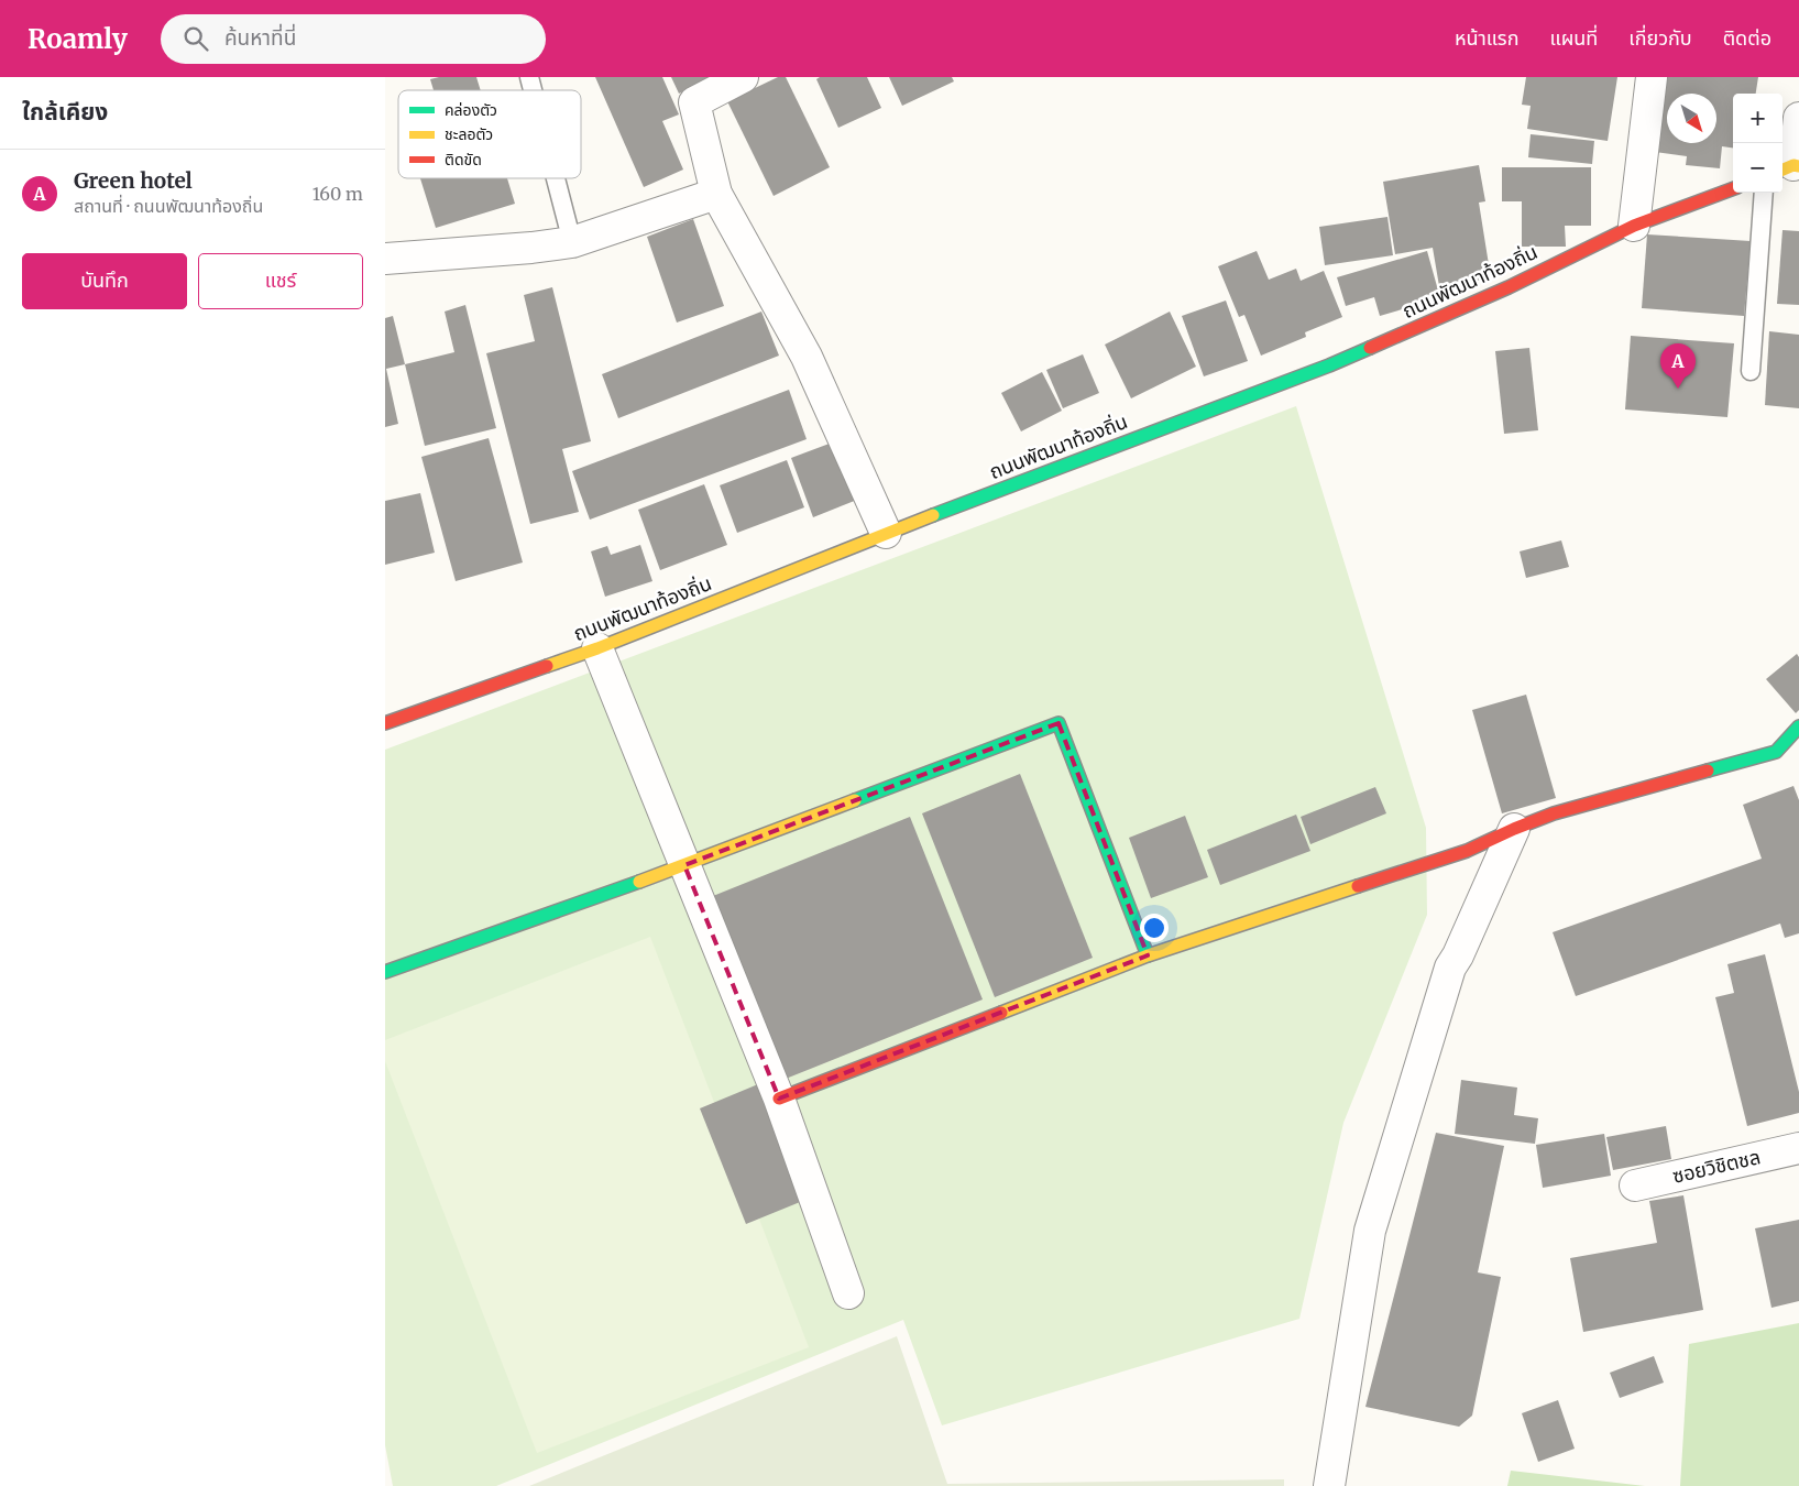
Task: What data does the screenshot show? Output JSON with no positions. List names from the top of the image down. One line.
{"streets":{"street":["ถนนพัฒนาท้องถิ่น","ซอยวิชิตชล"]},"legend":["คล่องตัว","ชะลอตัว","ติดขัด"],"north":"bottom right","page":{"header":"Roamly","search":"ค้นหาที่นี่","nav":["หน้าแรก","แผนที่","เกี่ยวกับ","ติดต่อ"],"heading":"ใกล้เคียง","map_buttons":["+","−"],"list":[{"mark":"A","name":"Green hotel","note":"สถานที่ · ถนนพัฒนาท้องถิ่น","value":"160 m"}],"buttons":["บันทึก","แชร์"],"pins":"A"}}
